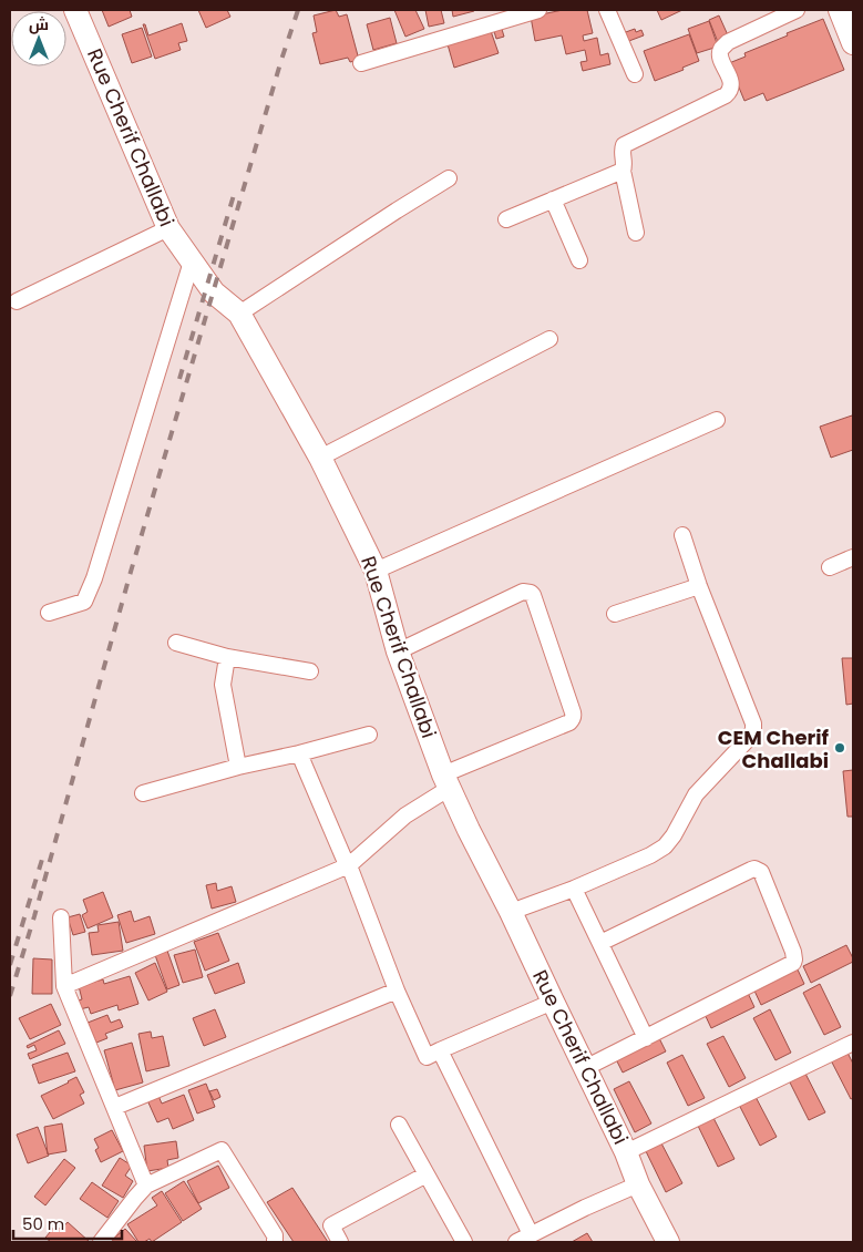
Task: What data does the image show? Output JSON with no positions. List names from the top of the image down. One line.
{"streets":{"street":["Rue Cherif Challabi"]},"places":["CEM Cherif Challabi"],"scale_bar":"50 m","north":"top"}
